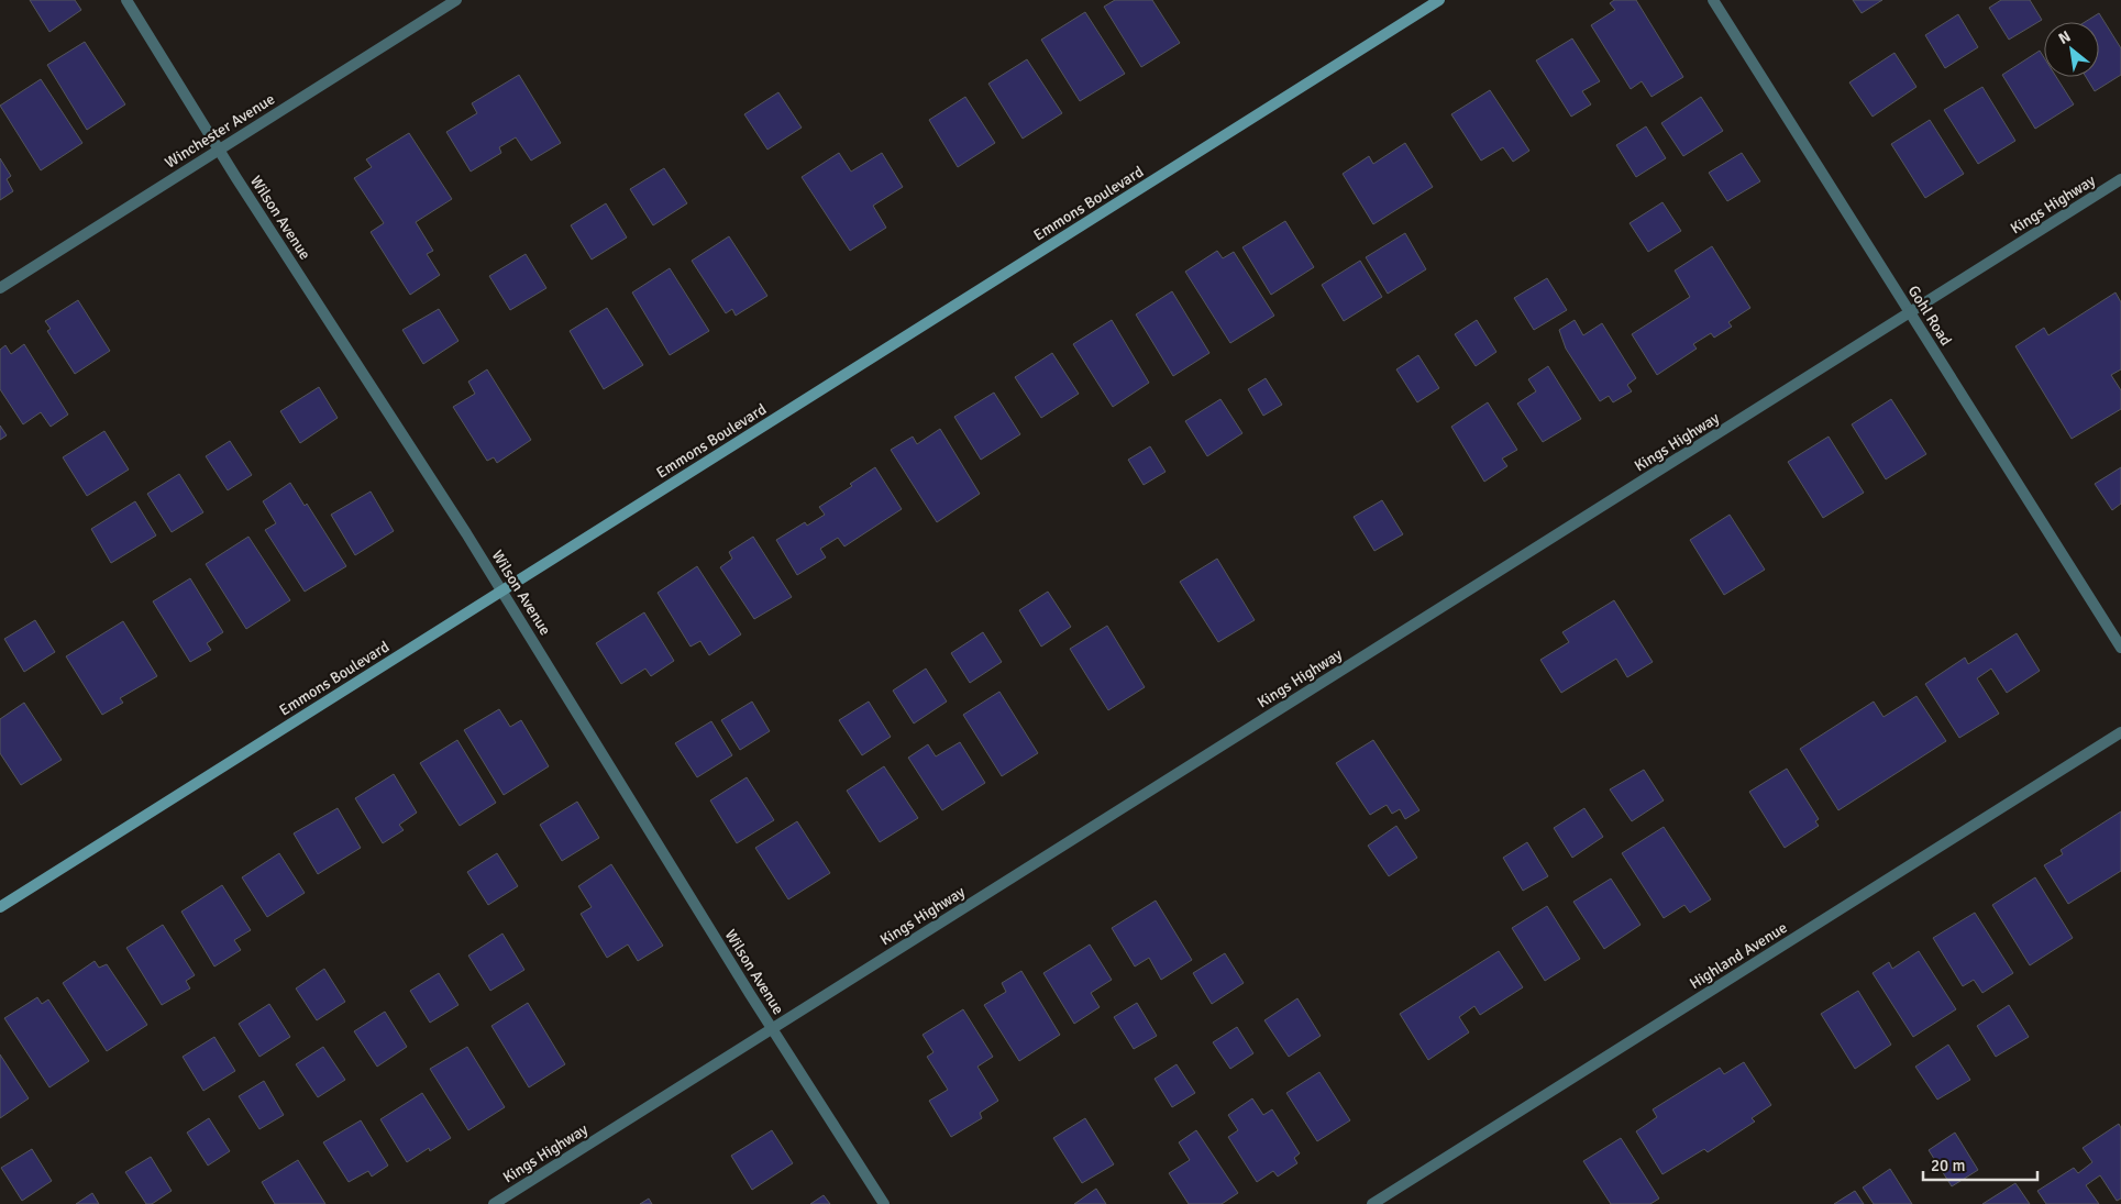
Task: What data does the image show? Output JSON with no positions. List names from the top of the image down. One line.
{"streets":{"street":["Winchester Avenue","Emmons Boulevard","Kings Highway","Wilson Avenue","Gohl Road","Highland Avenue"]},"crossings":[["Winchester Avenue","Wilson Avenue"],["Emmons Boulevard","Wilson Avenue"],["Kings Highway","Wilson Avenue"],["Kings Highway","Gohl Road"]],"scale_bar":"20 m","north":"top left"}
